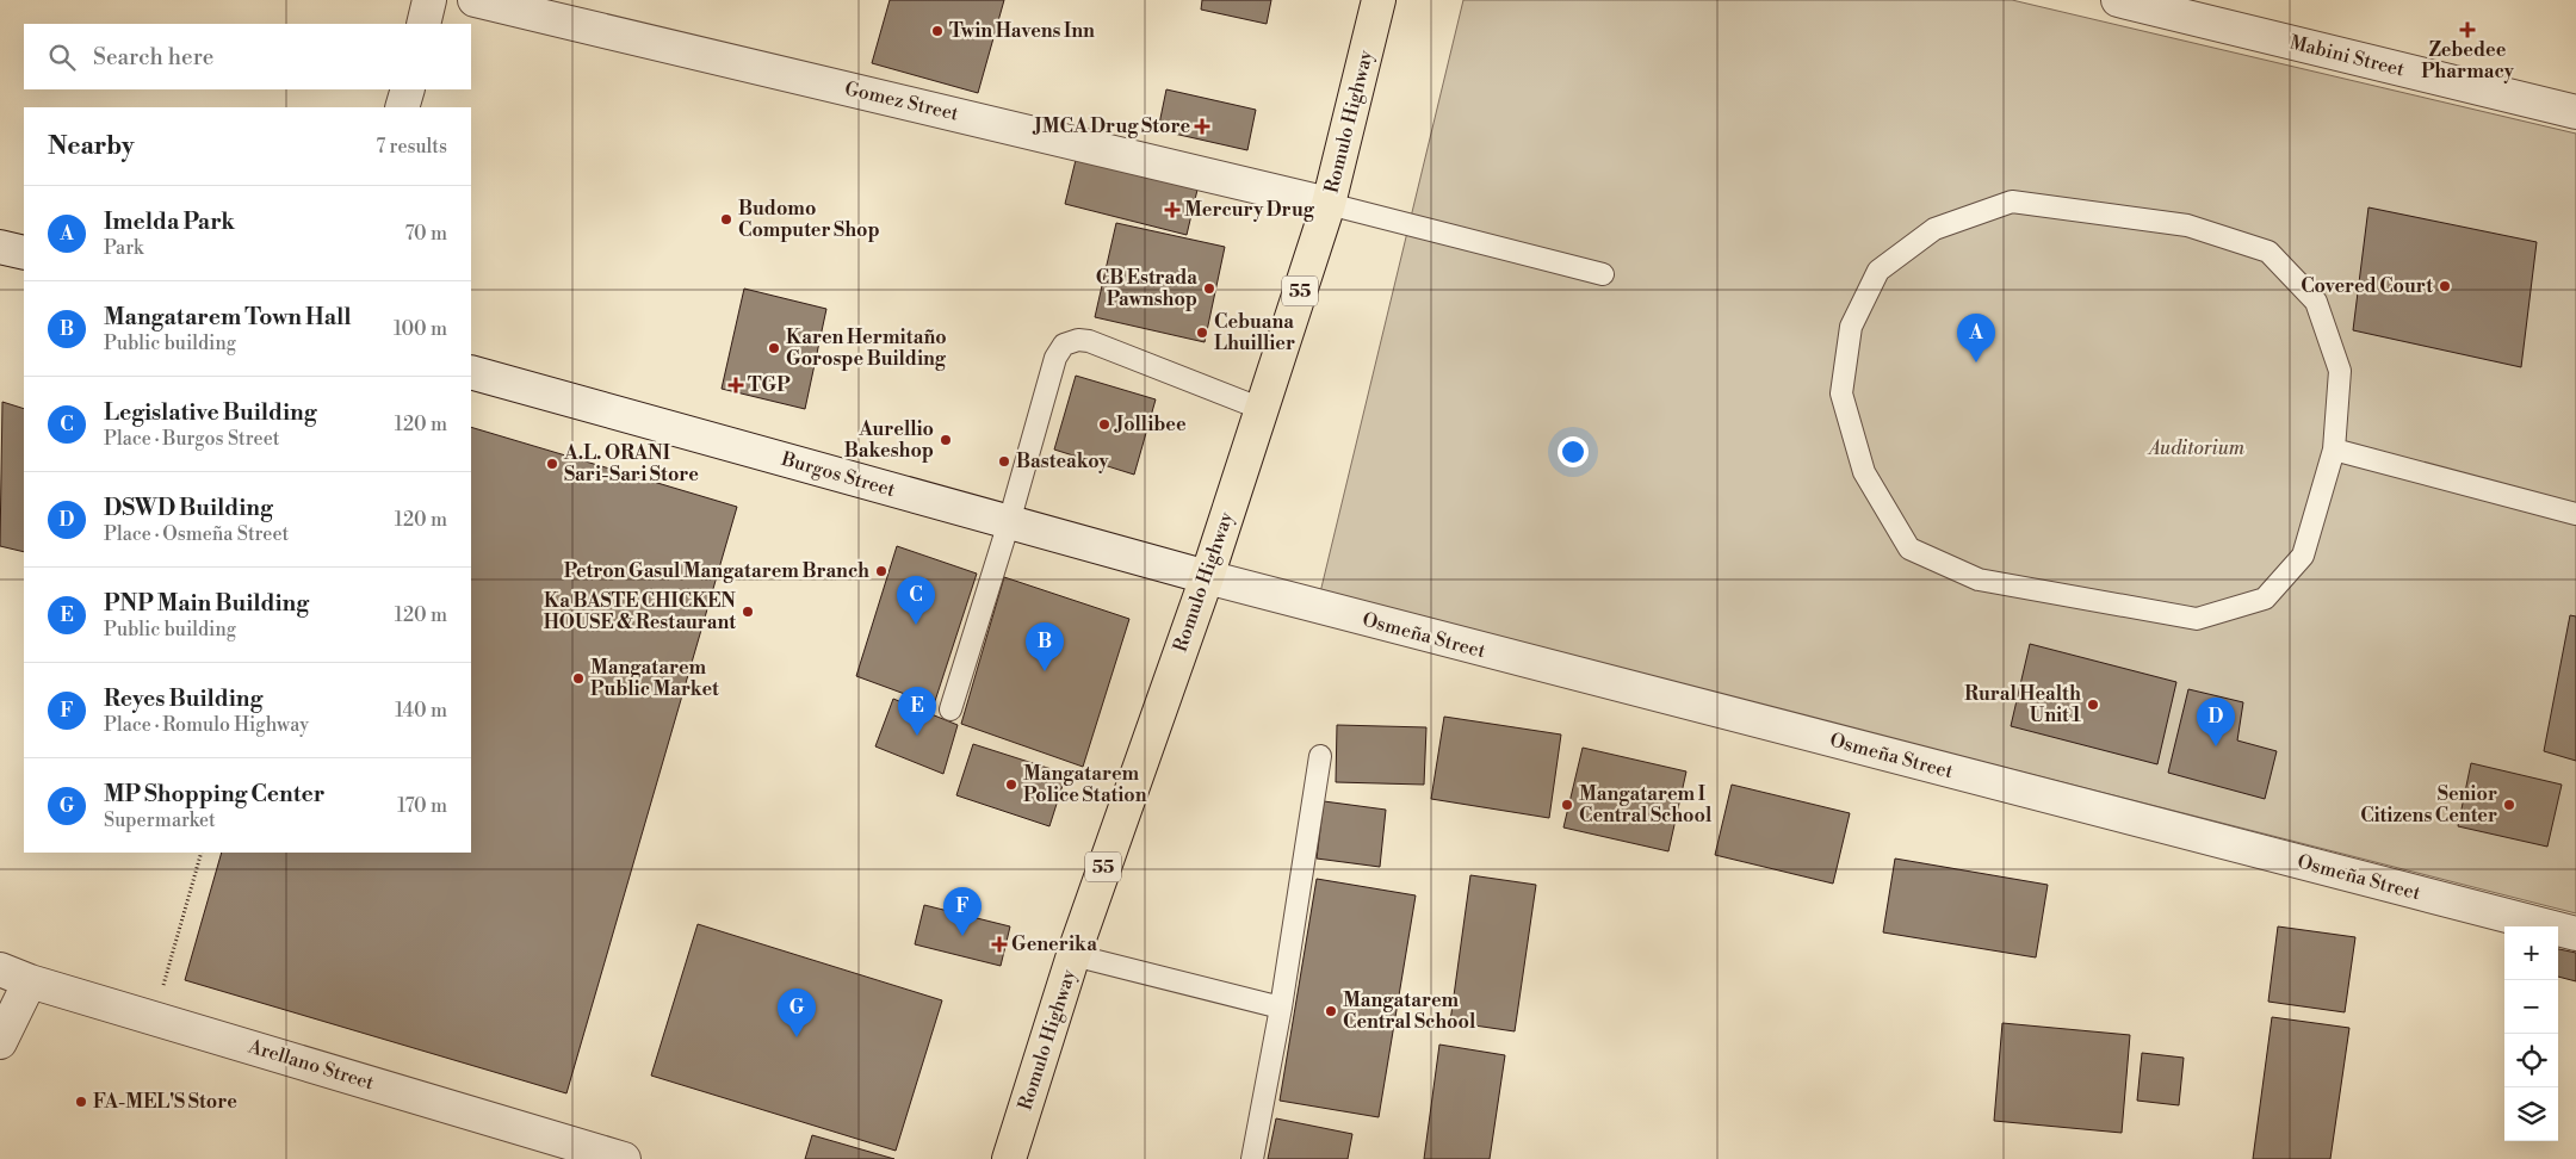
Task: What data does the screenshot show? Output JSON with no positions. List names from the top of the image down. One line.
{"streets":{"highway":["Romulo Highway","55"],"street":["Mabini Street","Gomez Street","Burgos Street","Osmeña Street","Arellano Street"]},"crossings":[["Gomez Street","Romulo Highway"],["Romulo Highway","Burgos Street"],["Romulo Highway","Osmeña Street"],["Burgos Street","Osmeña Street"]],"parks":["Auditorium"],"places":{"health":["Zebedee Pharmacy","JMCA Drug Store","Mercury Drug","TGP","Generika"],"other":["Twin Havens Inn","Budomo Computer Shop","Covered Court","CB Estrada Pawnshop","Cebuana Lhuillier","Karen Hermitaño Gorospe Building","Jollibee","Aurellio Bakeshop","Basteakoy","A.L. ORANI Sari-Sari Store","Petron Gasul Mangatarem Branch","Ka BASTE CHICKEN HOUSE & Restaurant","Mangatarem Public Market","Rural Health Unit 1","Mangatarem Police Station","Mangatarem I Central School","Senior Citizens Center","Mangatarem Central School","FA-MEL'S Store"]},"page":{"search":"Search here","heading":["Nearby","7 results"],"list":[{"mark":"A","name":"Imelda Park","note":"Park","value":"70 m"},{"mark":"B","name":"Mangatarem Town Hall","note":"Public building","value":"100 m"},{"mark":"C","name":"Legislative Building","note":"Place · Burgos Street","value":"120 m"},{"mark":"D","name":"DSWD Building","note":"Place · Osmeña Street","value":"120 m"},{"mark":"E","name":"PNP Main Building","note":"Public building","value":"120 m"},{"mark":"F","name":"Reyes Building","note":"Place · Romulo Highway","value":"140 m"},{"mark":"G","name":"MP Shopping Center","note":"Supermarket","value":"170 m"}],"pins":["A","C","B","E","D","F","G"],"map_buttons":["+","−"]}}
